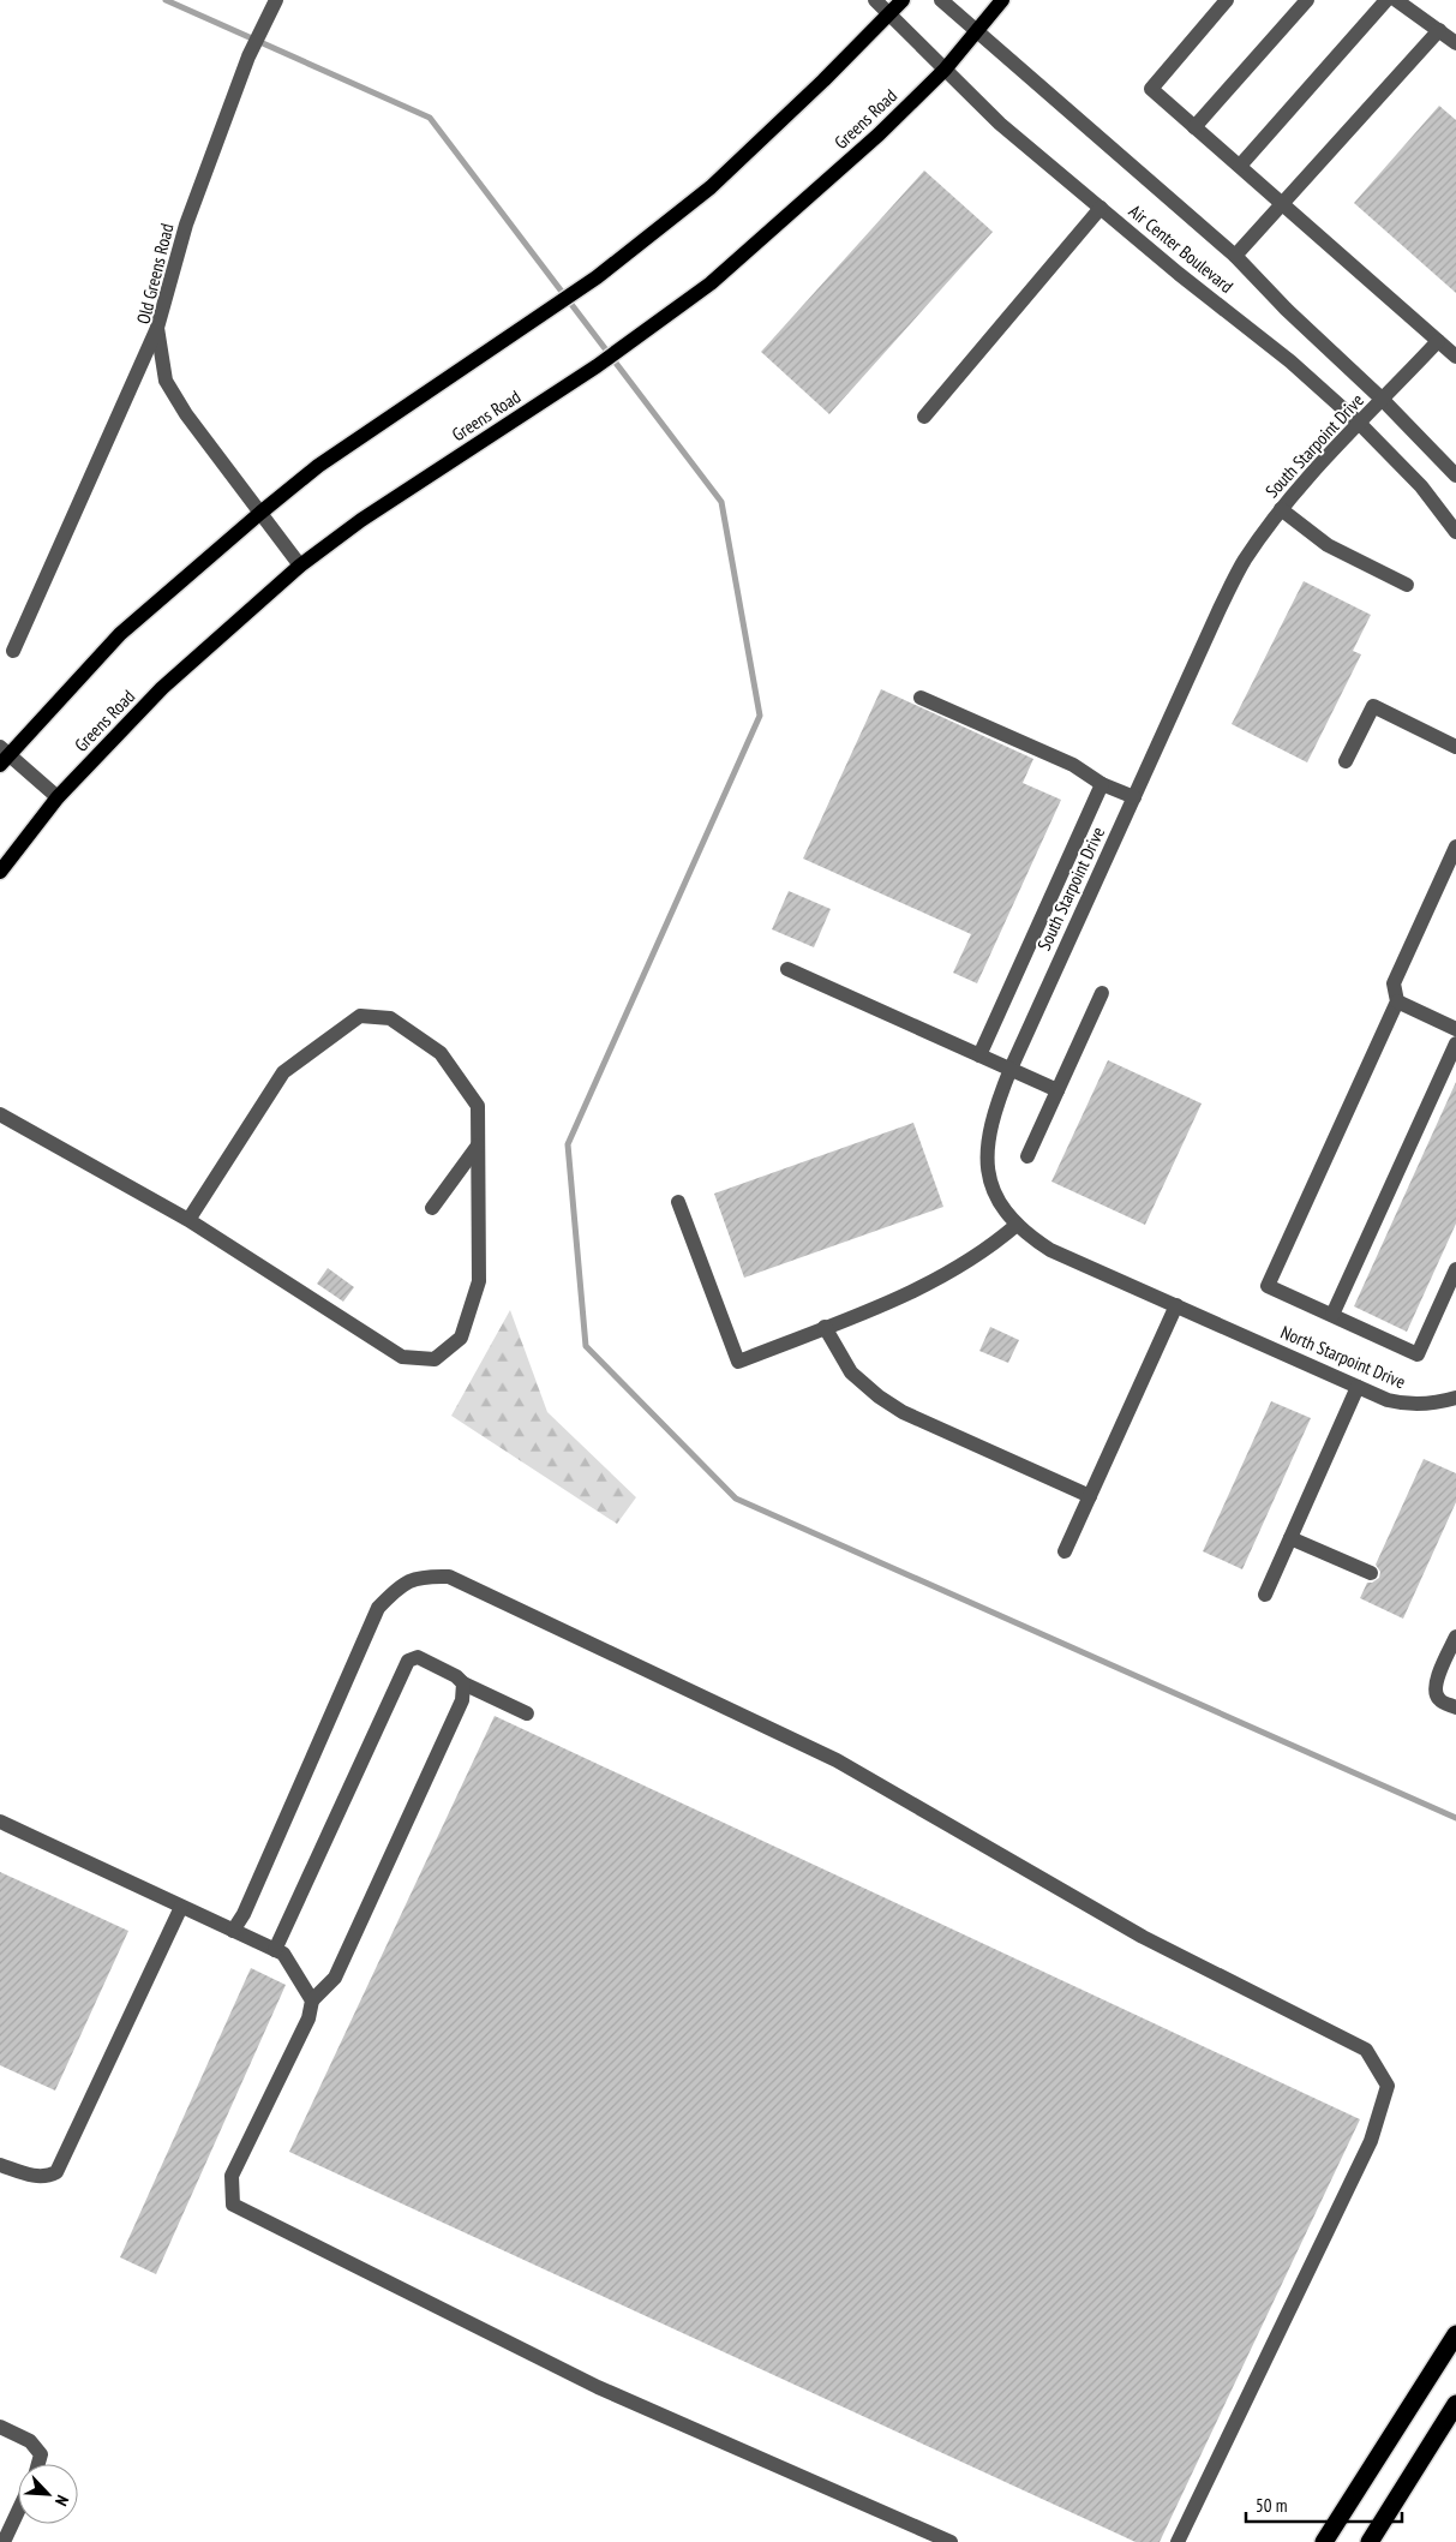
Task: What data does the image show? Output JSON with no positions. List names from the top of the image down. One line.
{"streets":{"main road":["Greens Road"],"street":["Air Center Boulevard","Old Greens Road","South Starpoint Drive","North Starpoint Drive"]},"crossings":[["Greens Road","Air Center Boulevard"],["Greens Road","Old Greens Road"],["Air Center Boulevard","South Starpoint Drive"],["South Starpoint Drive","North Starpoint Drive"]],"scale_bar":"50 m","north":"bottom right"}
